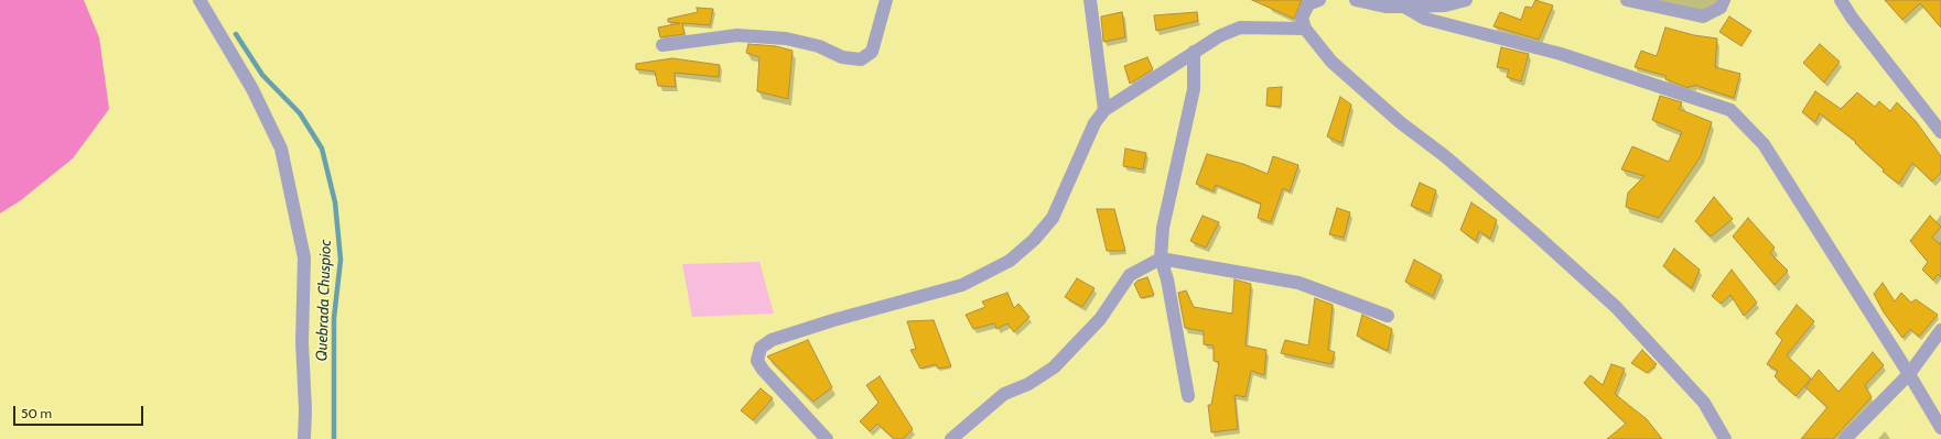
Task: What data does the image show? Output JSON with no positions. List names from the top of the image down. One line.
{"water":["Quebrada Chuspioc"],"scale_bar":"50 m"}
